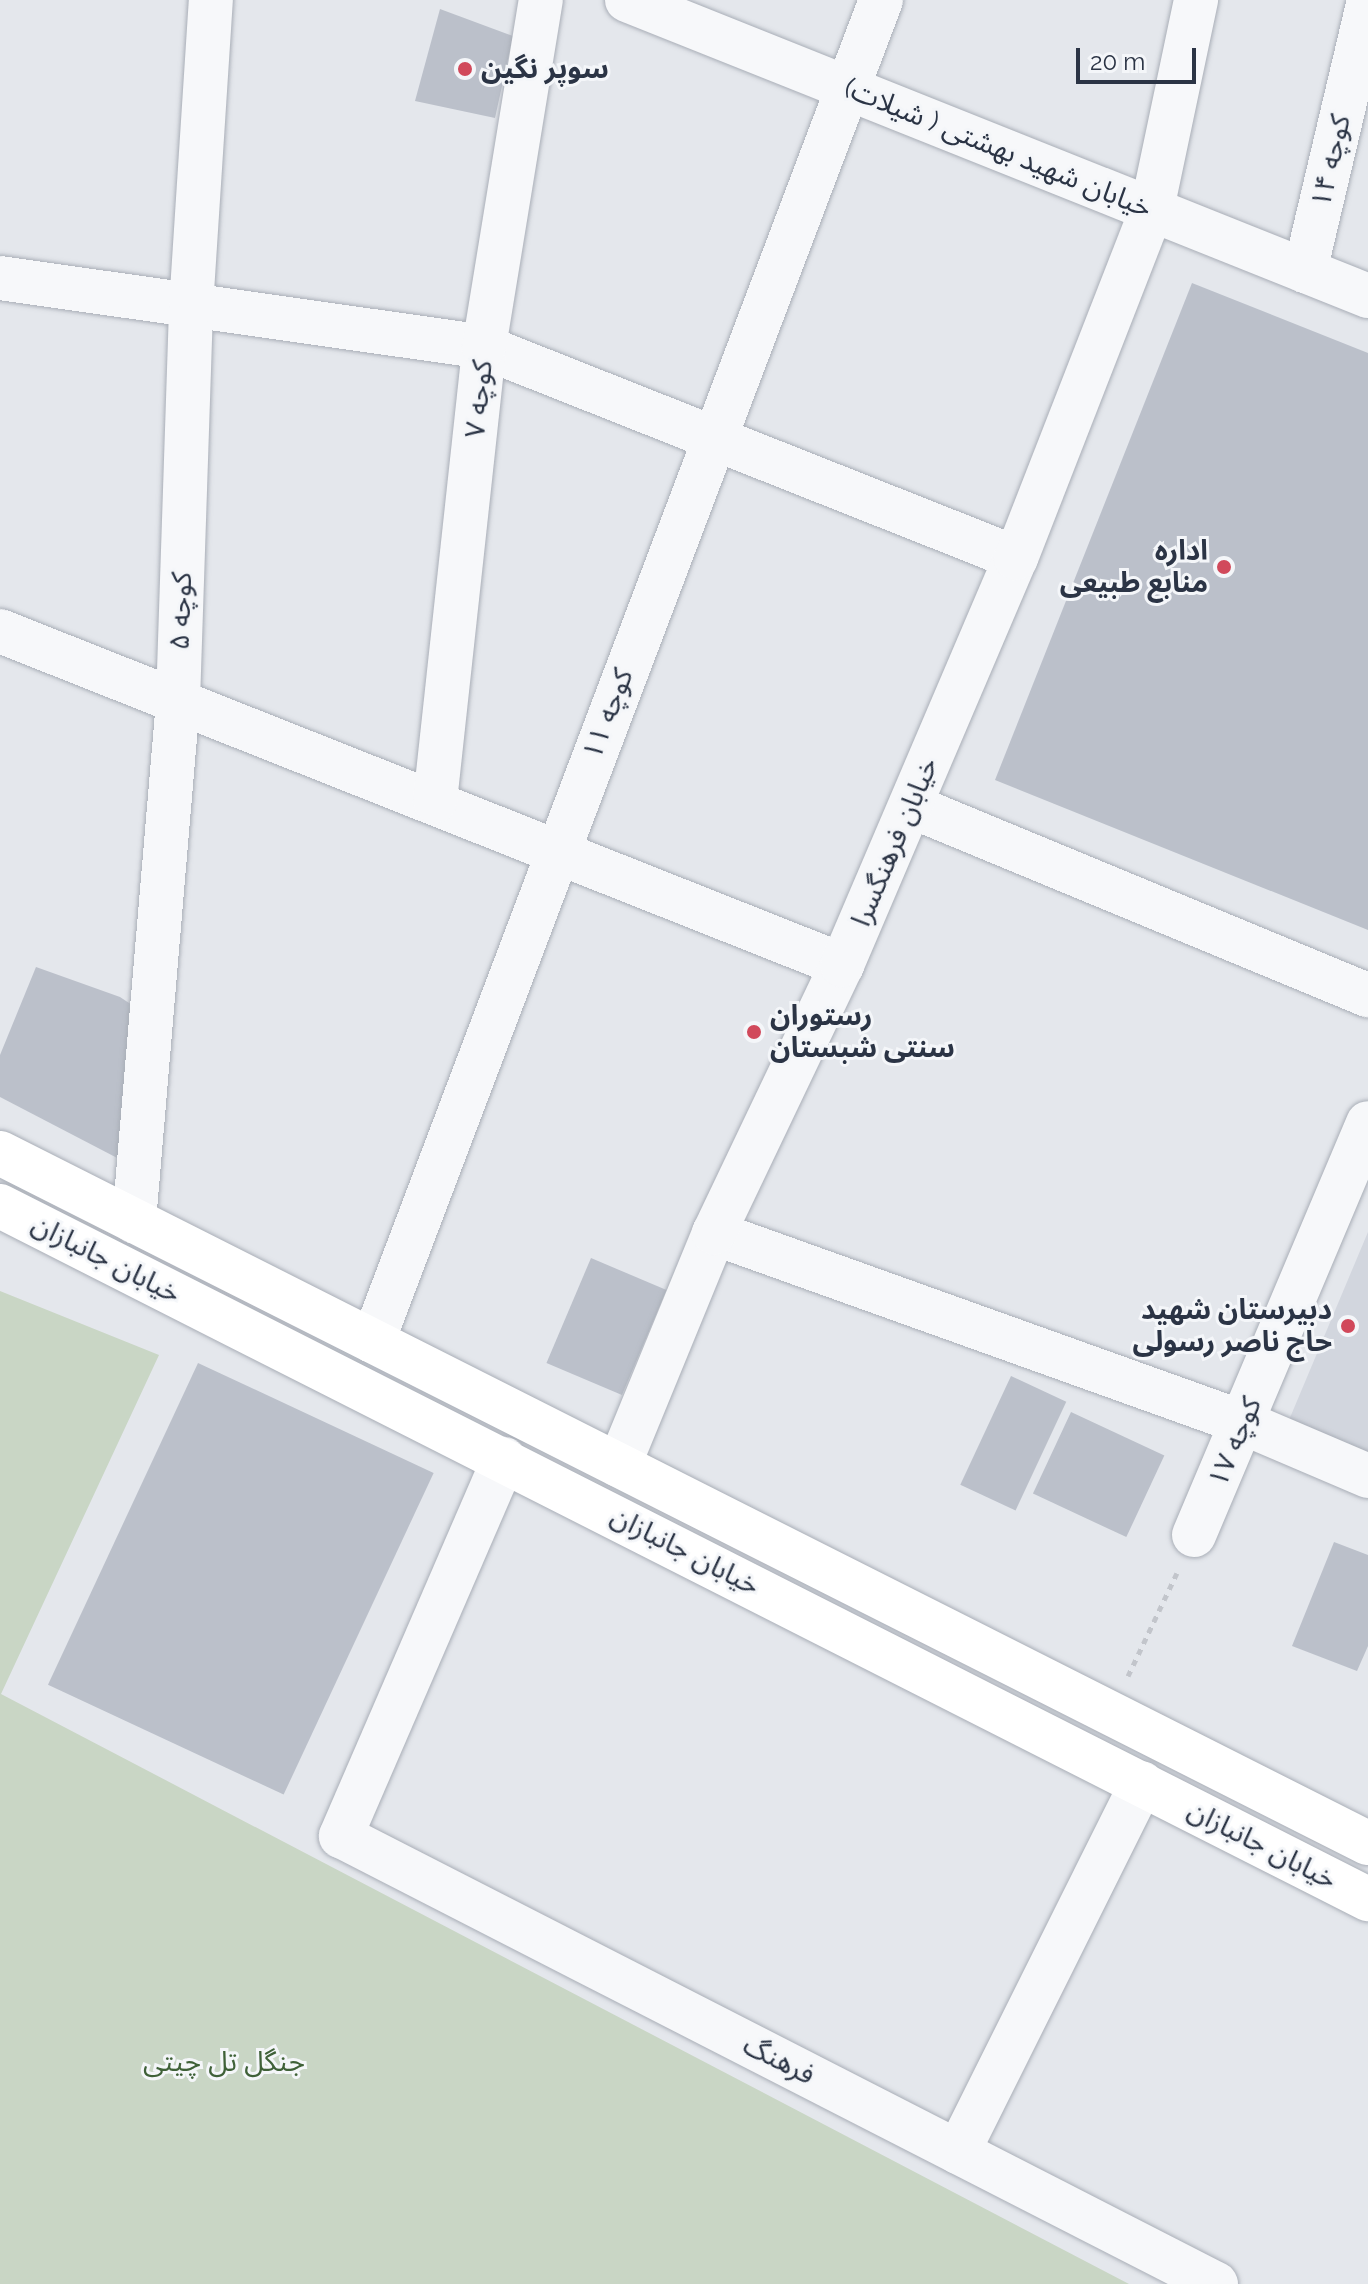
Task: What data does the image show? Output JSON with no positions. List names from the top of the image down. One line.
{"streets":{"main road":["خیابان جانبازان"],"street":["خیابان شهید بهشتی ( شیلات)","کوچه ۱۴","کوچه ۷","کوچه ۵","کوچه ۱۱","خیابان فرهنگسرا","کوچه ۱۷","فرهنگ"]},"crossings":[["خیابان شهید بهشتی ( شیلات)","کوچه ۱۴"],["خیابان شهید بهشتی ( شیلات)","کوچه ۱۱"],["خیابان شهید بهشتی ( شیلات)","خیابان فرهنگسرا"],["کوچه ۵","خیابان جانبازان"],["کوچه ۱۱","خیابان جانبازان"],["خیابان فرهنگسرا","خیابان جانبازان"],["خیابان جانبازان","فرهنگ"]],"parks":["جنگل تل چیتی"],"places":["سوپر نگین","اداره منابع طبیعی","رستوران سنتی شبستان","دبیرستان شهید حاج ناصر رسولی"],"scale_bar":"20 m"}
